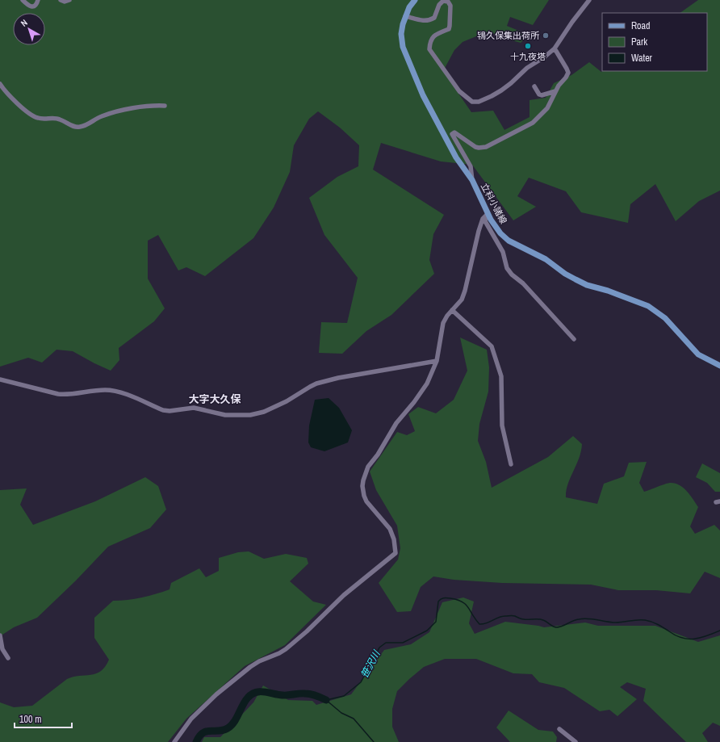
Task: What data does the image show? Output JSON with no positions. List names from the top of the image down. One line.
{"streets":{"main road":["立科小諸線"]},"districts":["大字大久保"],"water":["笹沢川"],"places":["鴇久保集出荷所","十九夜塔"],"legend":["Road","Park","Water"],"scale_bar":"100 m","north":"top left"}
